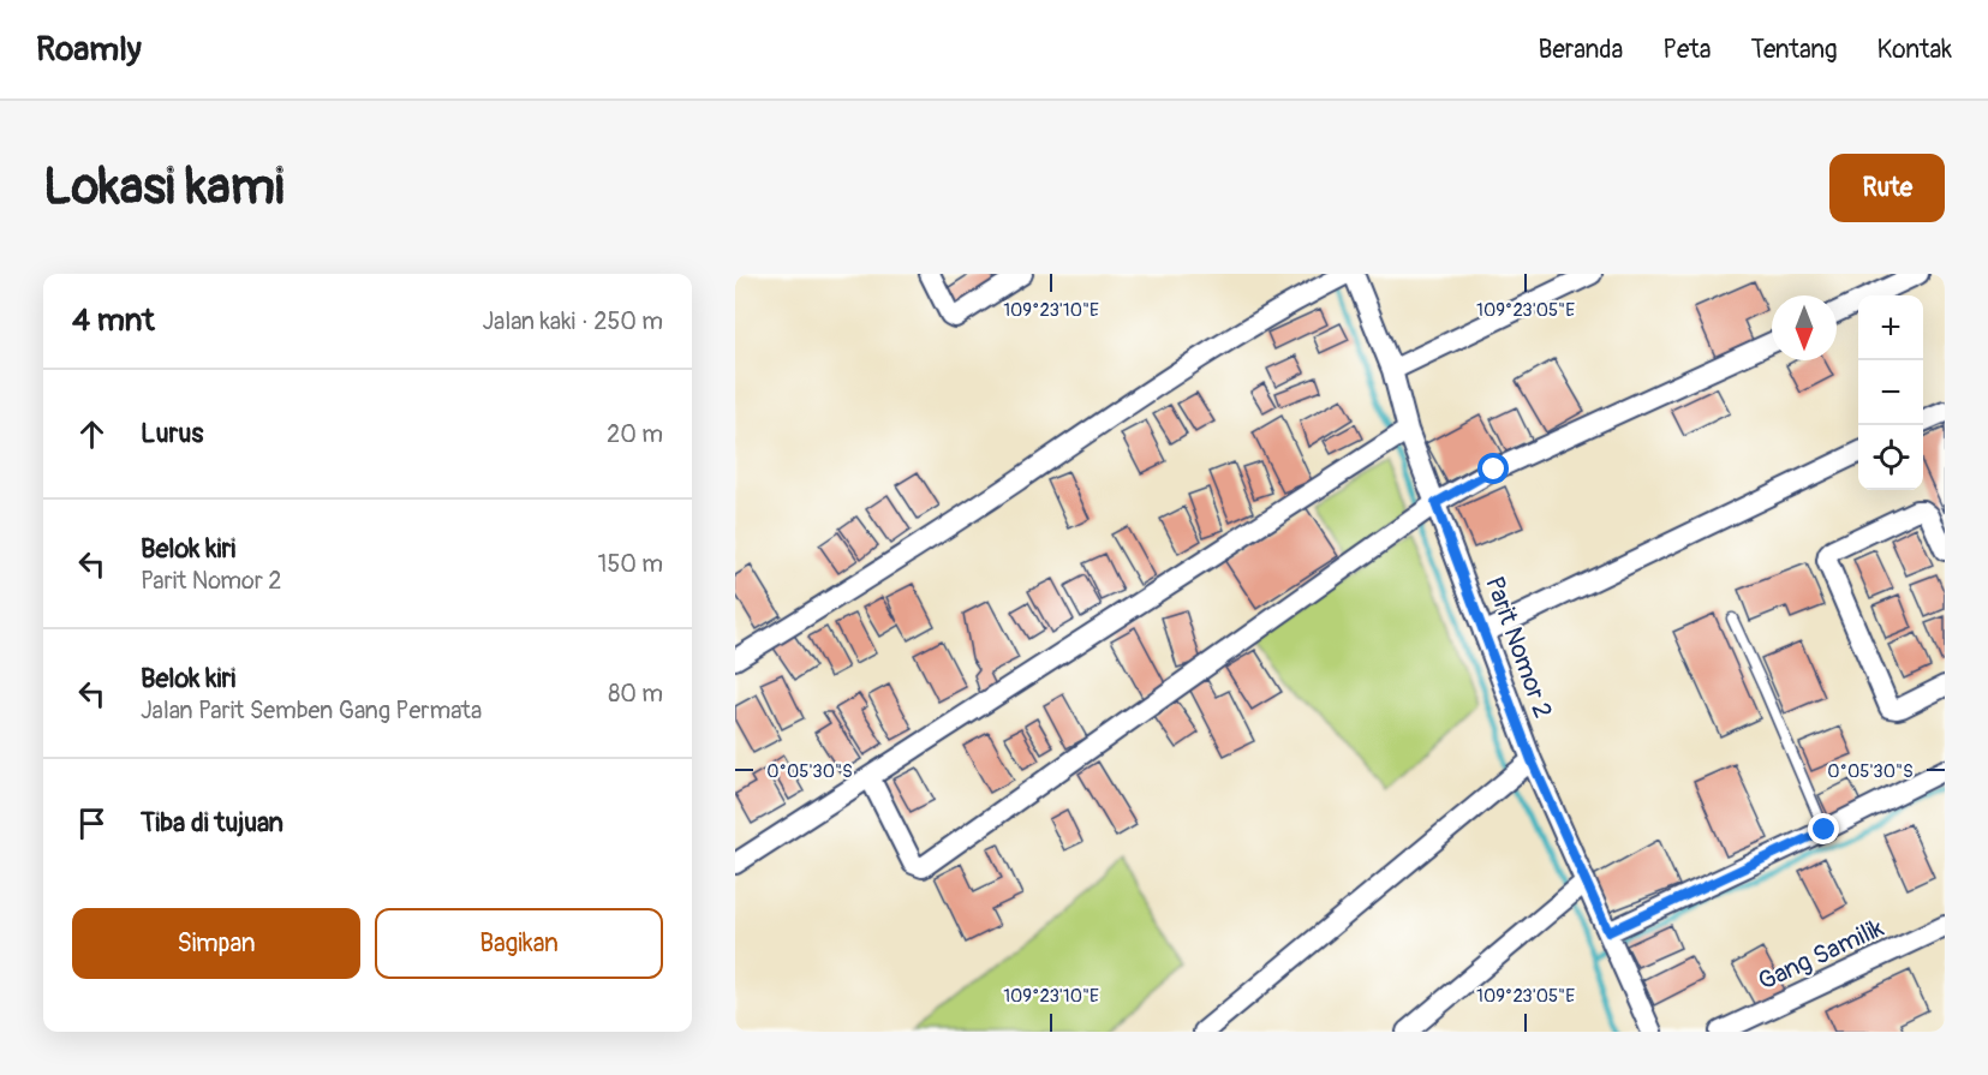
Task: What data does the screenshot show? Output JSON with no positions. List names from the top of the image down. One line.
{"streets":{"street":["Parit Nomor 2","Gang Samilik"]},"north":"bottom","page":{"header":"Roamly","nav":["Beranda","Peta","Tentang","Kontak"],"buttons":["Rute",["Simpan","Bagikan"]],"title":"Lokasi kami","heading":["4 mnt","Jalan kaki · 250 m"],"map_buttons":["+","−"],"list":[["Lurus","20 m"],["Belok kiri","Parit Nomor 2","150 m"],["Belok kiri","Jalan Parit Semben Gang Permata","80 m"],"Tiba di tujuan"]},"coordinates":["109°23'10\"E","109°23'05\"E","0°05'30\"S"]}
